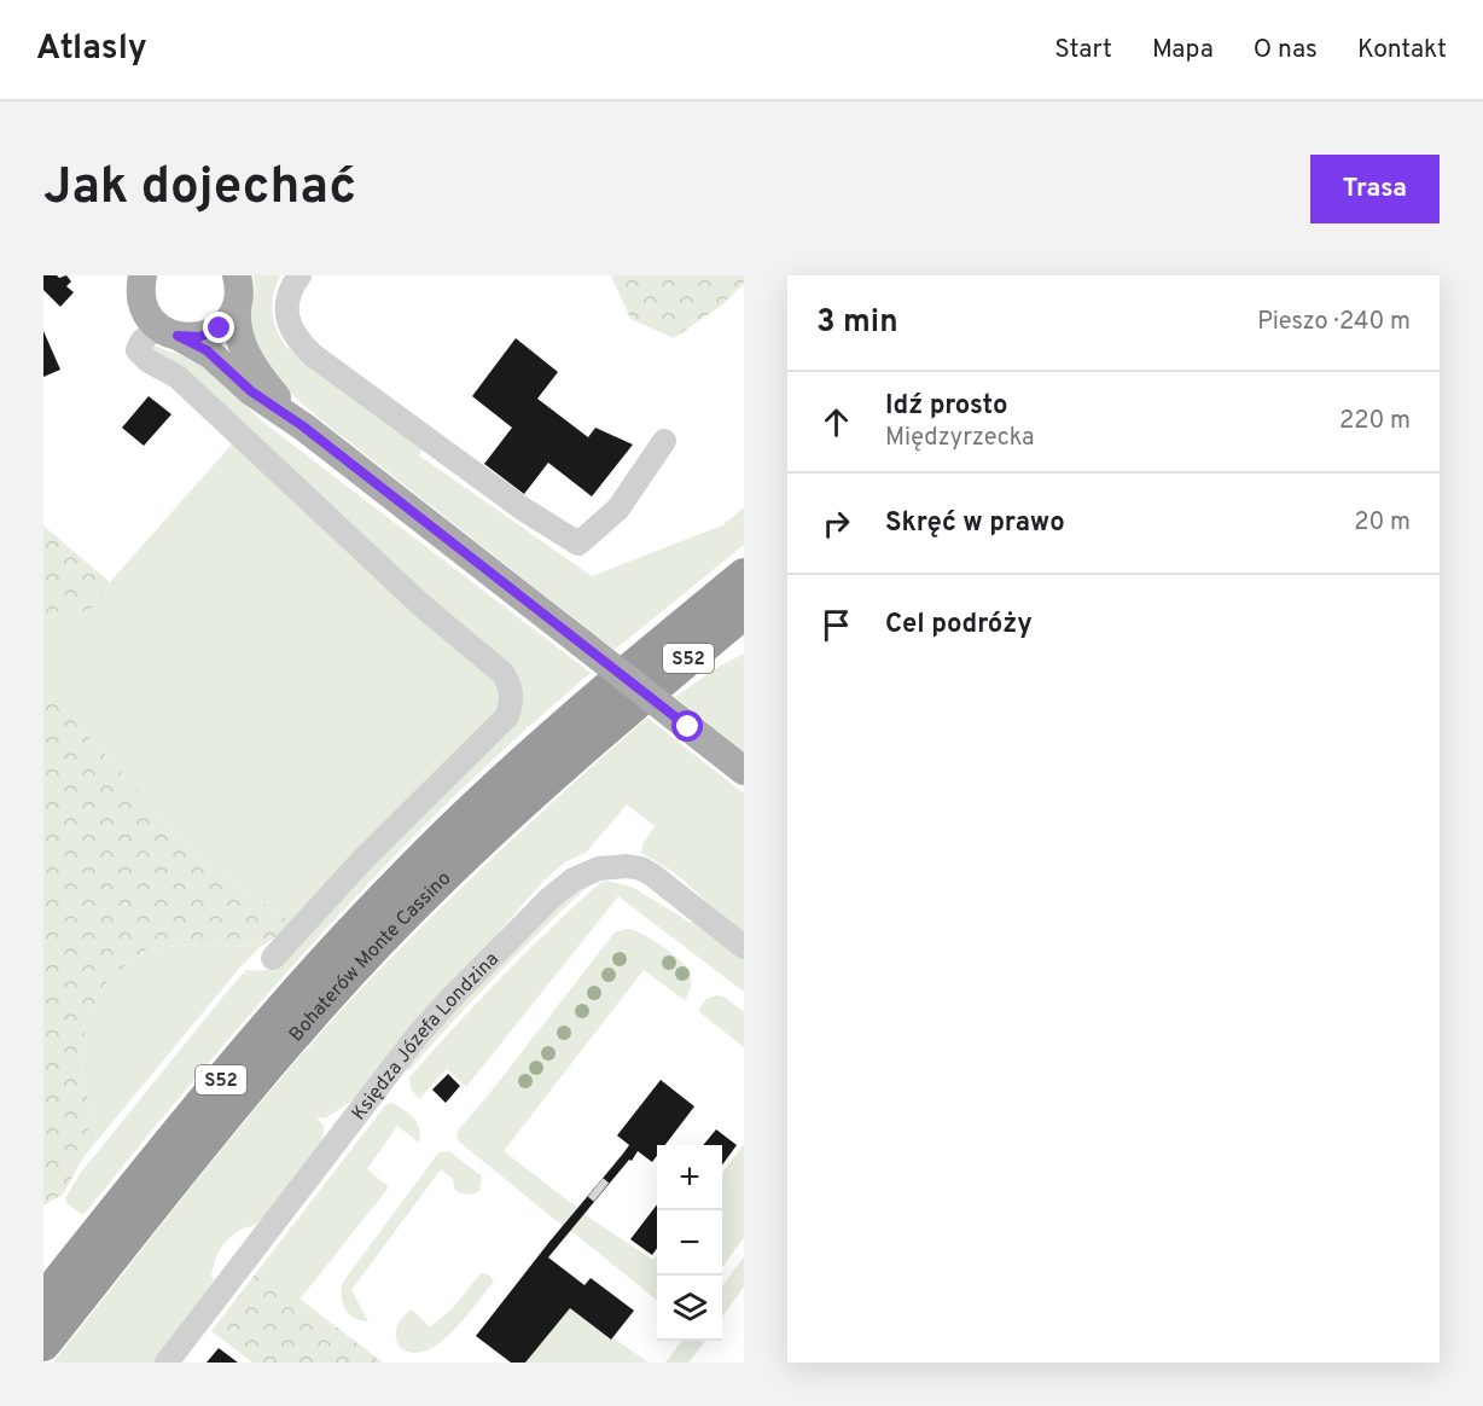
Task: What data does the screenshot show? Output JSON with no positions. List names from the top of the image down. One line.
{"streets":{"highway":["S52","Bohaterów Monte Cassino"],"street":["Księdza Józefa Londzina"]},"page":{"header":"Atlasly","nav":["Start","Mapa","O nas","Kontakt"],"buttons":"Trasa","title":"Jak dojechać","heading":["3 min","Pieszo · 240 m"],"list":[["Idź prosto","Międzyrzecka","220 m"],["Skręć w prawo","20 m"],"Cel podróży"],"map_buttons":["+","−"]}}
